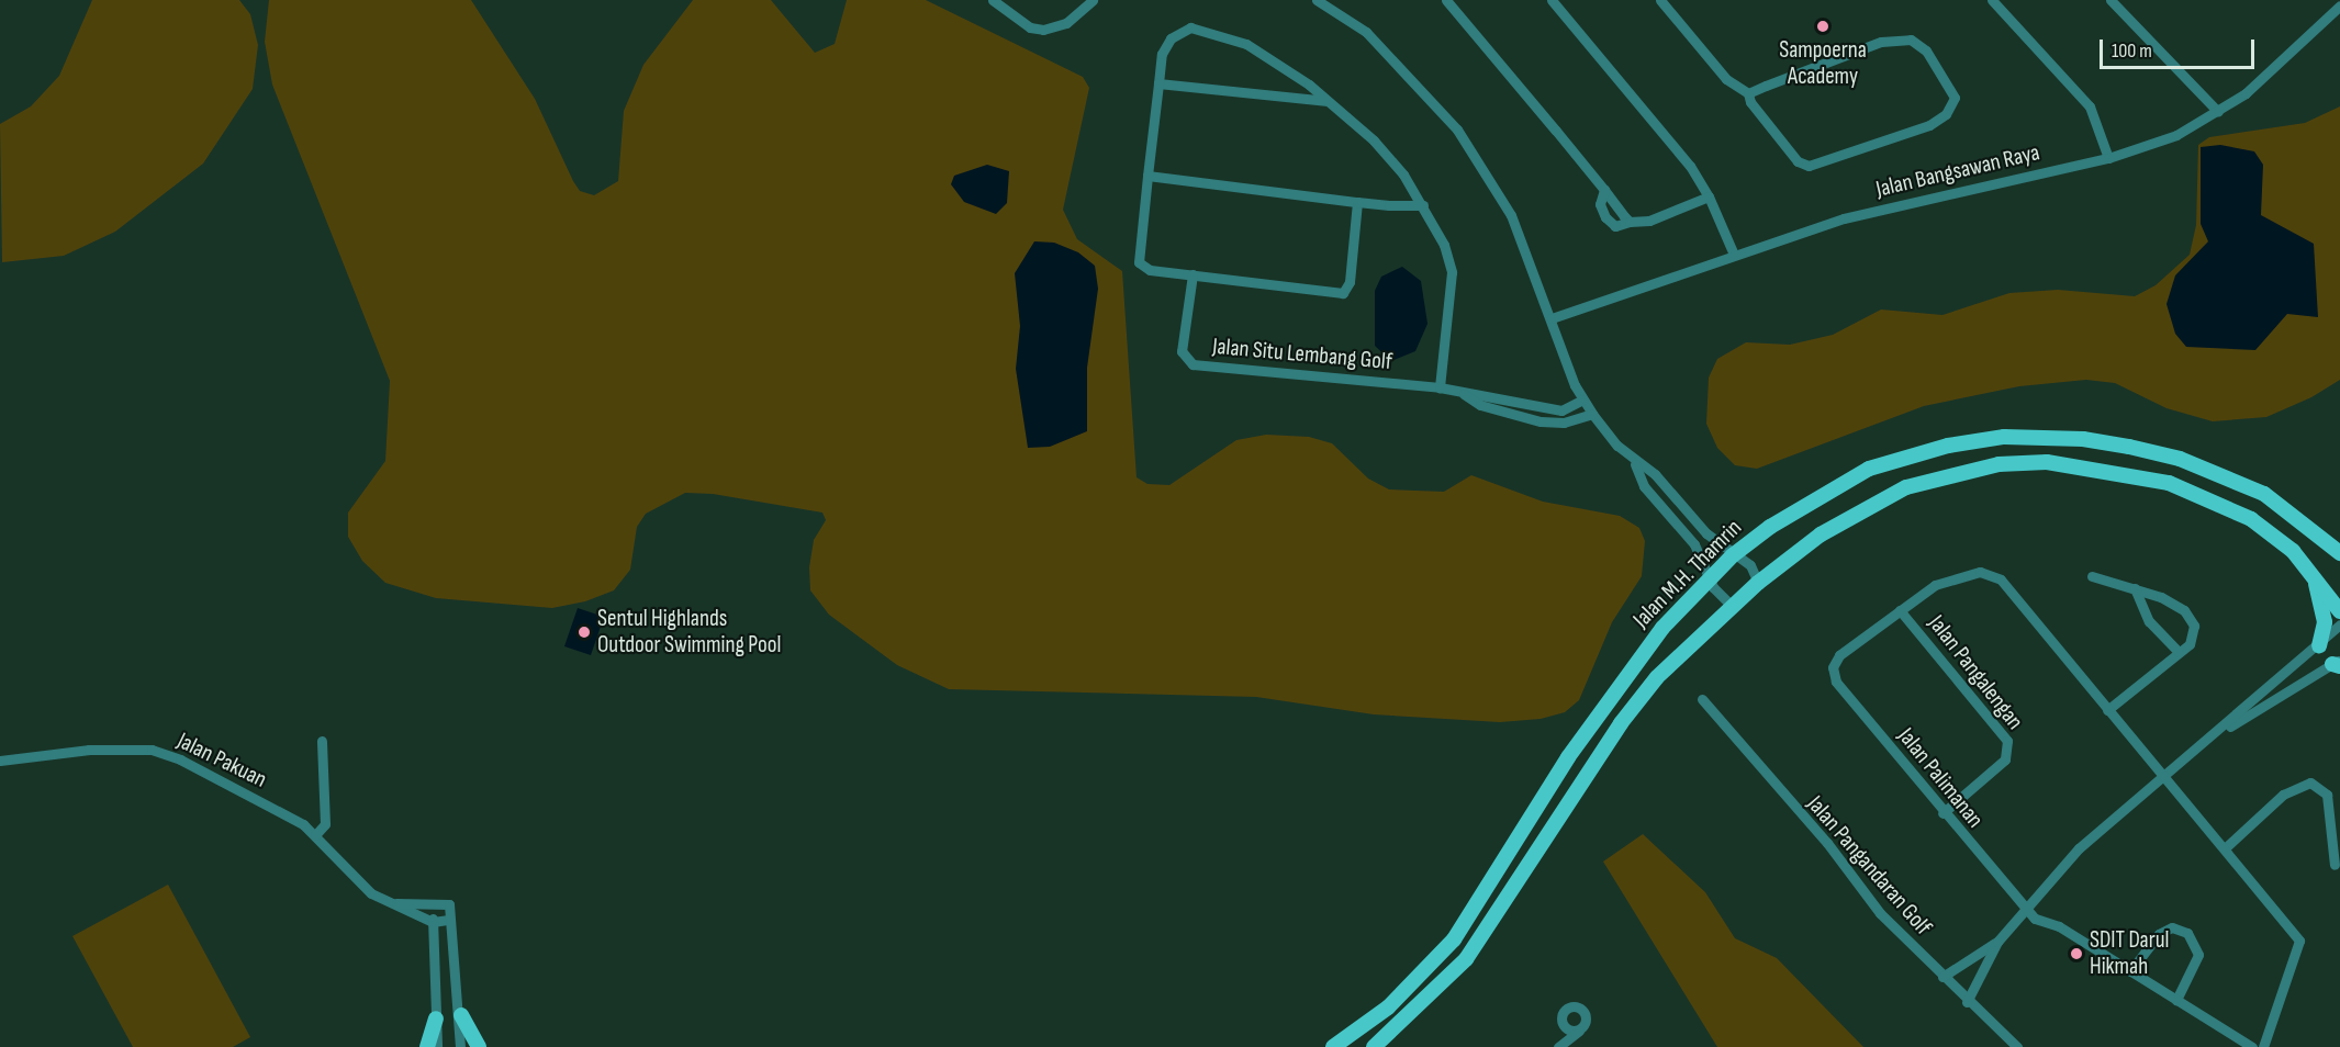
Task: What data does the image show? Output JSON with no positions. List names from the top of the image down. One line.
{"streets":{"main road":["Jalan M.H. Thamrin"],"street":["Jalan Bangsawan Raya","Jalan Situ Lembang Golf","Jalan Pangalengan","Jalan Pakuan","Jalan Palimanan","Jalan Pangandaran Golf"]},"crossings":[["Jalan Pangalengan","Jalan Palimanan"]],"places":["Sampoerna Academy","Sentul Highlands Outdoor Swimming Pool","SDIT Darul Hikmah"],"scale_bar":"100 m"}
